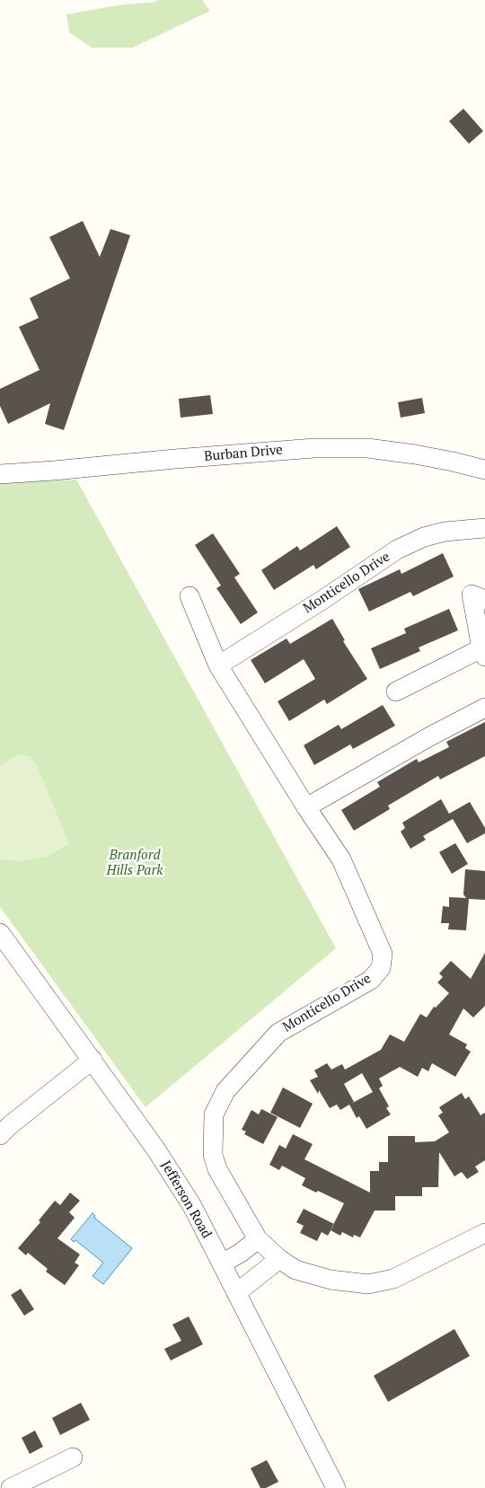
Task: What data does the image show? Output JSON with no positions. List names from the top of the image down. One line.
{"streets":{"street":["Burban Drive","Monticello Drive","Jefferson Road"]},"parks":["Branford Hills Park"]}
